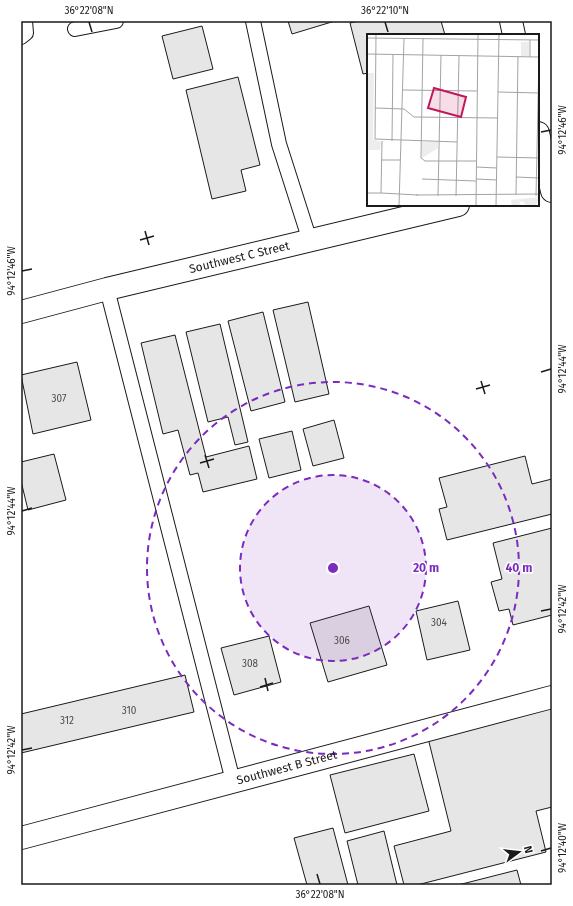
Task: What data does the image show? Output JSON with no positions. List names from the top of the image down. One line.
{"streets":{"street":["Southwest C Street","Southwest B Street"]},"house_numbers":["307","304","306","308","310","312"],"north":"right","coordinates":["36°22'08\"N","36°22'10\"N","94°12'46\"W","94°12'44\"W","94°12'42\"W","94°12'40\"W"],"rings":["20 m","40 m"]}
